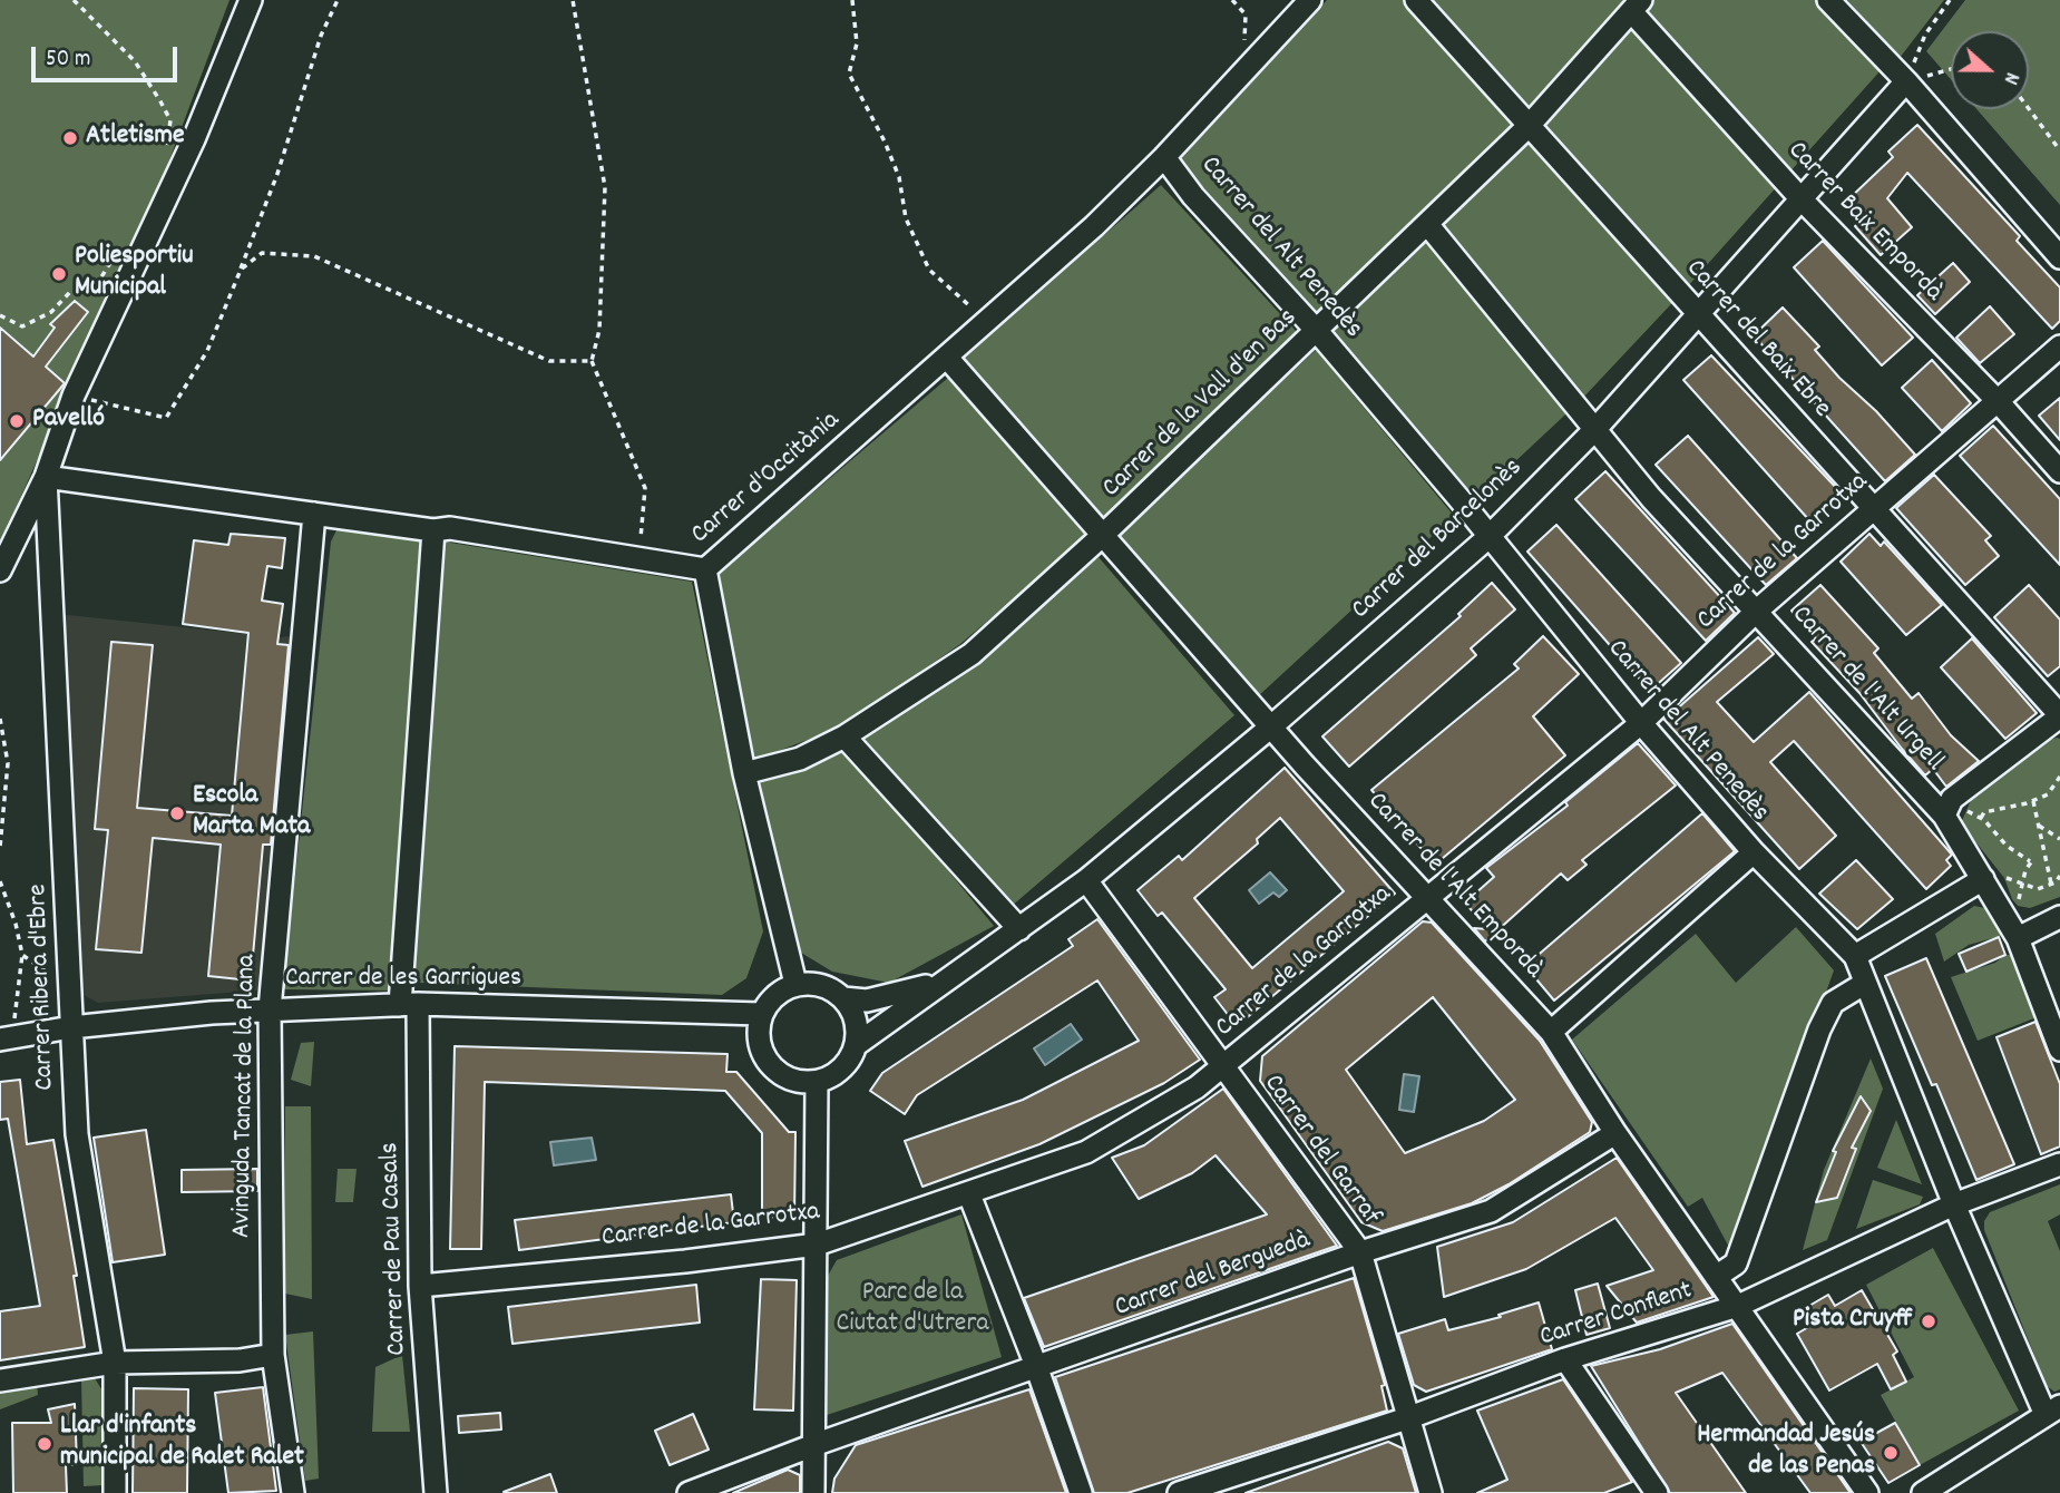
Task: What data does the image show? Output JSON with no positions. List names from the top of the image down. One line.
{"streets":{"street":["Carrer Baix Empordà","Carrer del Alt Penedès","Carrer del Baix Ebre","Carrer de la Vall d'en Bas","Carrer d'Occitània","Carrer del Barcelonès","Carrer de la Garrotxa","Carrer de l'Alt Urgell","Carrer de l'Alt Empordà","Carrer de les Garrigues","Carrer Ribera d'Ebre","Avinguda Tancat de la Plana","Carrer del Garraf","Carrer de Pau Casals","Carrer del Berguedà","Carrer Conflent"]},"crossings":[["Carrer Baix Empordà","Carrer de la Vall d'en Bas"],["Carrer Baix Empordà","Carrer del Barcelonès"],["Carrer Baix Empordà","Carrer de la Garrotxa"],["Carrer del Alt Penedès","Carrer de la Vall d'en Bas"],["Carrer del Alt Penedès","Carrer d'Occitània"],["Carrer del Alt Penedès","Carrer del Barcelonès"],["Carrer del Alt Penedès","Carrer de la Garrotxa"],["Carrer del Alt Penedès","Carrer Conflent"],["Carrer del Baix Ebre","Carrer de la Vall d'en Bas"],["Carrer del Baix Ebre","Carrer del Barcelonès"],["Carrer del Baix Ebre","Carrer de la Garrotxa"],["Carrer de la Vall d'en Bas","Carrer de l'Alt Urgell"],["Carrer de la Vall d'en Bas","Carrer de l'Alt Empordà"],["Carrer d'Occitània","Carrer de l'Alt Empordà"],["Carrer d'Occitània","Carrer Ribera d'Ebre"],["Carrer d'Occitània","Avinguda Tancat de la Plana"],["Carrer d'Occitània","Carrer de Pau Casals"],["Carrer del Barcelonès","Carrer de l'Alt Urgell"],["Carrer del Barcelonès","Carrer de l'Alt Empordà"],["Carrer del Barcelonès","Carrer de les Garrigues"],["Carrer del Barcelonès","Carrer del Garraf"],["Carrer de la Garrotxa","Carrer de l'Alt Urgell"],["Carrer de la Garrotxa","Carrer de l'Alt Empordà"],["Carrer de la Garrotxa","Carrer del Garraf"],["Carrer de la Garrotxa","Carrer de Pau Casals"],["Carrer de l'Alt Empordà","Carrer del Berguedà"],["Carrer de l'Alt Empordà","Carrer Conflent"],["Carrer de les Garrigues","Carrer Ribera d'Ebre"],["Carrer de les Garrigues","Avinguda Tancat de la Plana"],["Carrer de les Garrigues","Carrer de Pau Casals"],["Carrer del Garraf","Carrer del Berguedà"],["Carrer del Garraf","Carrer Conflent"]],"parks":["Parc de la Ciutat d'Utrera"],"places":["Atletisme","Poliesportiu Municipal","Pavelló","Escola Marta Mata","Pista Cruyff","Llar d'infants municipal de Ralet Ralet","Hermandad Jesús de las Penas"],"scale_bar":"50 m","north":"right"}
